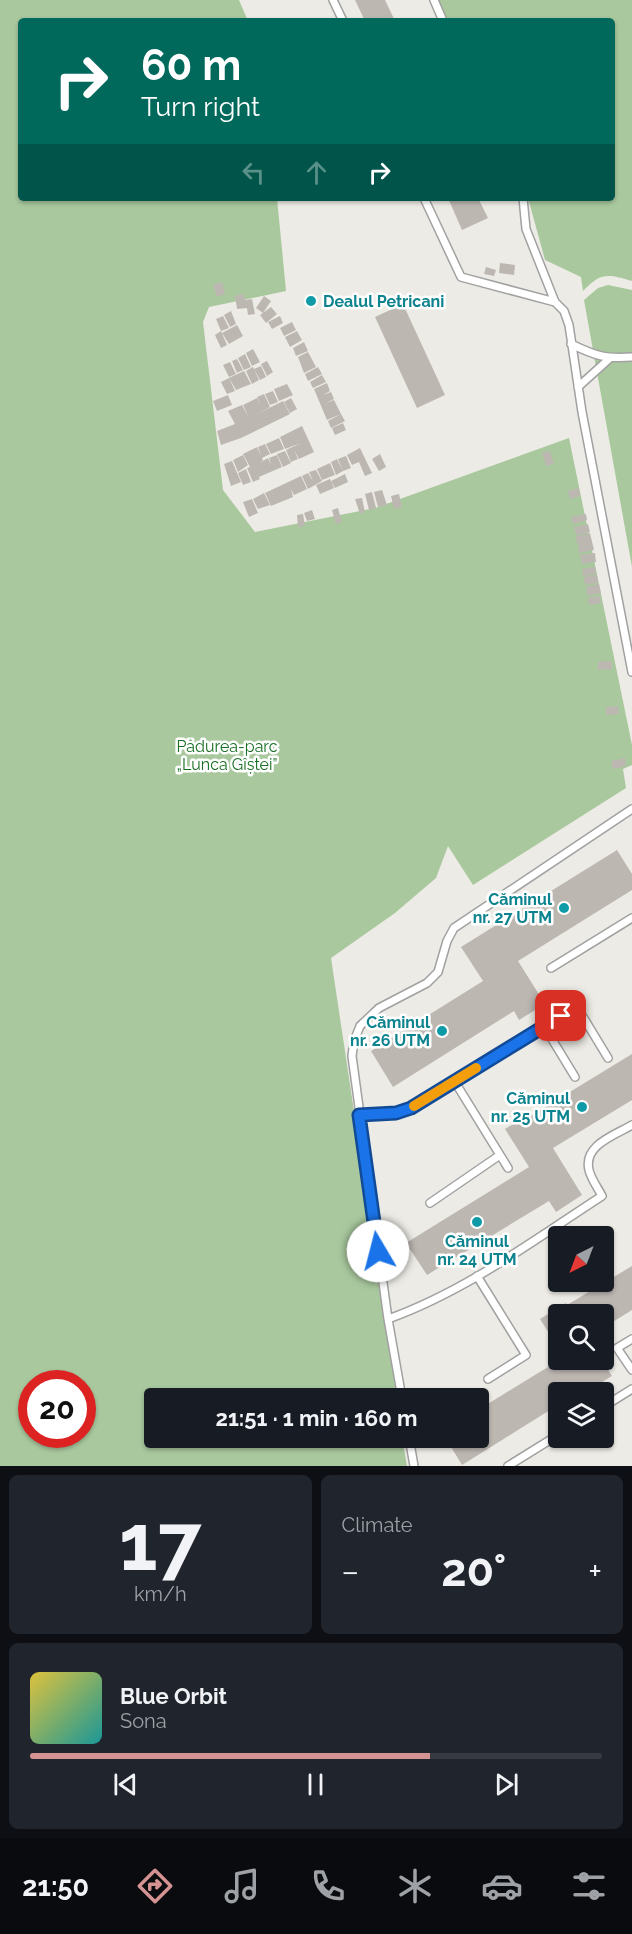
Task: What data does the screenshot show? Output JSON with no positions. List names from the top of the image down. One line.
{"parks":["Pădurea-parc „Lunca Gîștei”"],"places":["Dealul Petricani","Căminul nr. 27 UTM","Căminul nr. 26 UTM","Căminul nr. 25 UTM","Căminul nr. 24 UTM"],"north":"bottom left","page":{"turn":["60 m","Turn right"],"limit":"20","trip":"21:51 · 1 min · 160 m","tile":[["17","km/h"],"Climate"],"heat":["−","20°","+"],"song":["Blue Orbit","Sona"],"tabs":"21:50"}}
